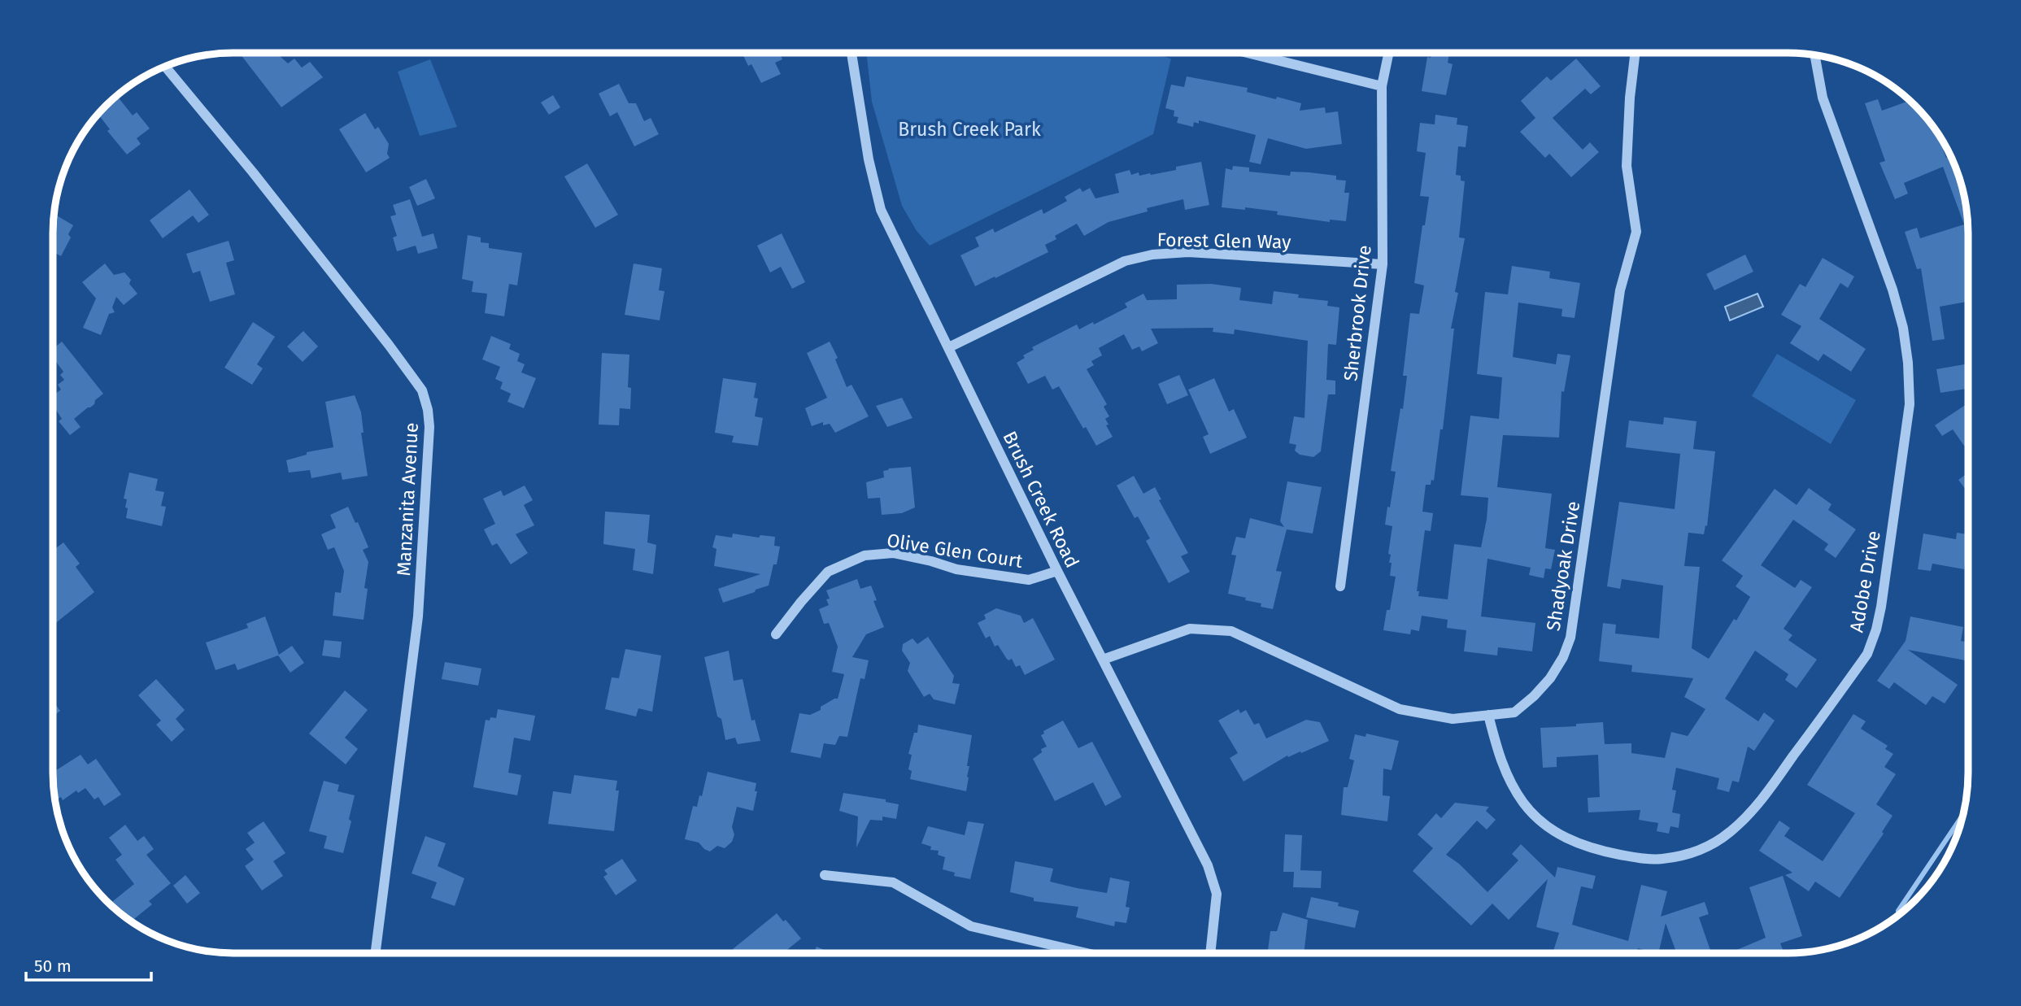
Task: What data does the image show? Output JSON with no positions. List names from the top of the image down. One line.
{"streets":{"street":["Forest Glen Way","Sherbrook Drive","Manzanita Avenue","Brush Creek Road","Olive Glen Court","Shadyoak Drive","Adobe Drive"]},"crossings":[["Forest Glen Way","Sherbrook Drive"],["Forest Glen Way","Brush Creek Road"],["Brush Creek Road","Olive Glen Court"],["Brush Creek Road","Shadyoak Drive"],["Shadyoak Drive","Adobe Drive"]],"parks":["Brush Creek Park"],"scale_bar":"50 m"}
